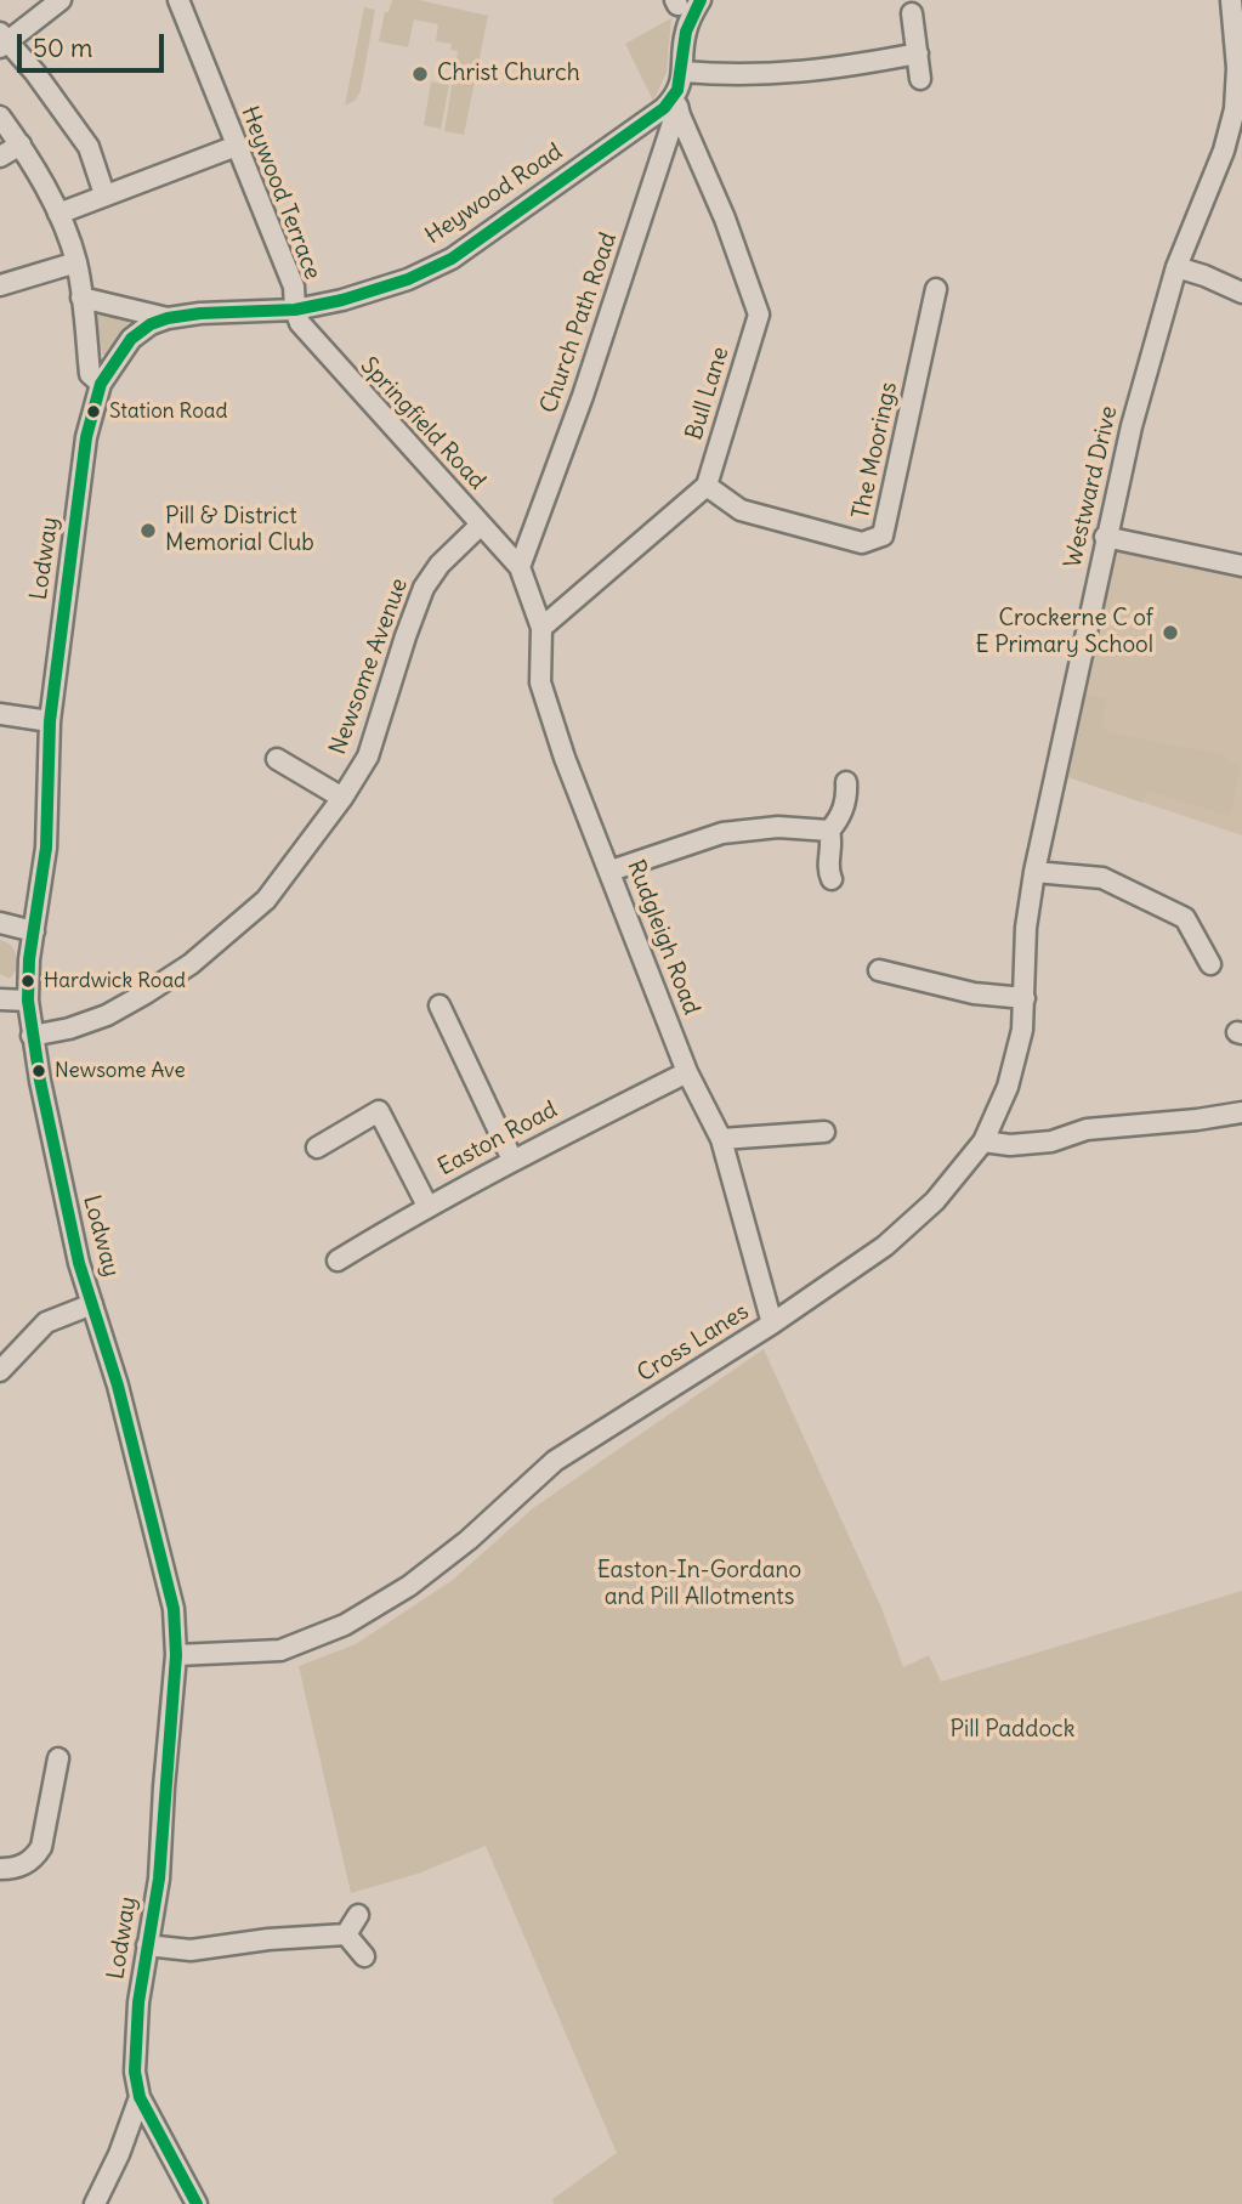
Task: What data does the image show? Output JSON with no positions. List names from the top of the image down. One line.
{"streets":{"street":["Heywood Terrace","Heywood Road","Church Path Road","Bull Lane","Springfield Road","The Moorings","Westward Drive","Lodway","Newsome Avenue","Rudgleigh Road","Easton Road","Cross Lanes"]},"crossings":[["Heywood Terrace","Heywood Road"],["Heywood Terrace","Springfield Road"],["Heywood Road","Church Path Road"],["Heywood Road","Bull Lane"],["Heywood Road","Springfield Road"],["Heywood Road","Lodway"],["Church Path Road","Bull Lane"],["Church Path Road","Springfield Road"],["Church Path Road","Rudgleigh Road"],["Bull Lane","The Moorings"],["Springfield Road","Newsome Avenue"],["Springfield Road","Rudgleigh Road"],["Westward Drive","Cross Lanes"],["Lodway","Newsome Avenue"],["Lodway","Cross Lanes"],["Rudgleigh Road","Easton Road"],["Rudgleigh Road","Cross Lanes"]],"parks":["Easton-In-Gordano and Pill Allotments","Pill Paddock"],"places":["Christ Church","Station Road","Pill & District Memorial Club","Crockerne C of E Primary School","Hardwick Road","Newsome Ave"],"scale_bar":"50 m"}
